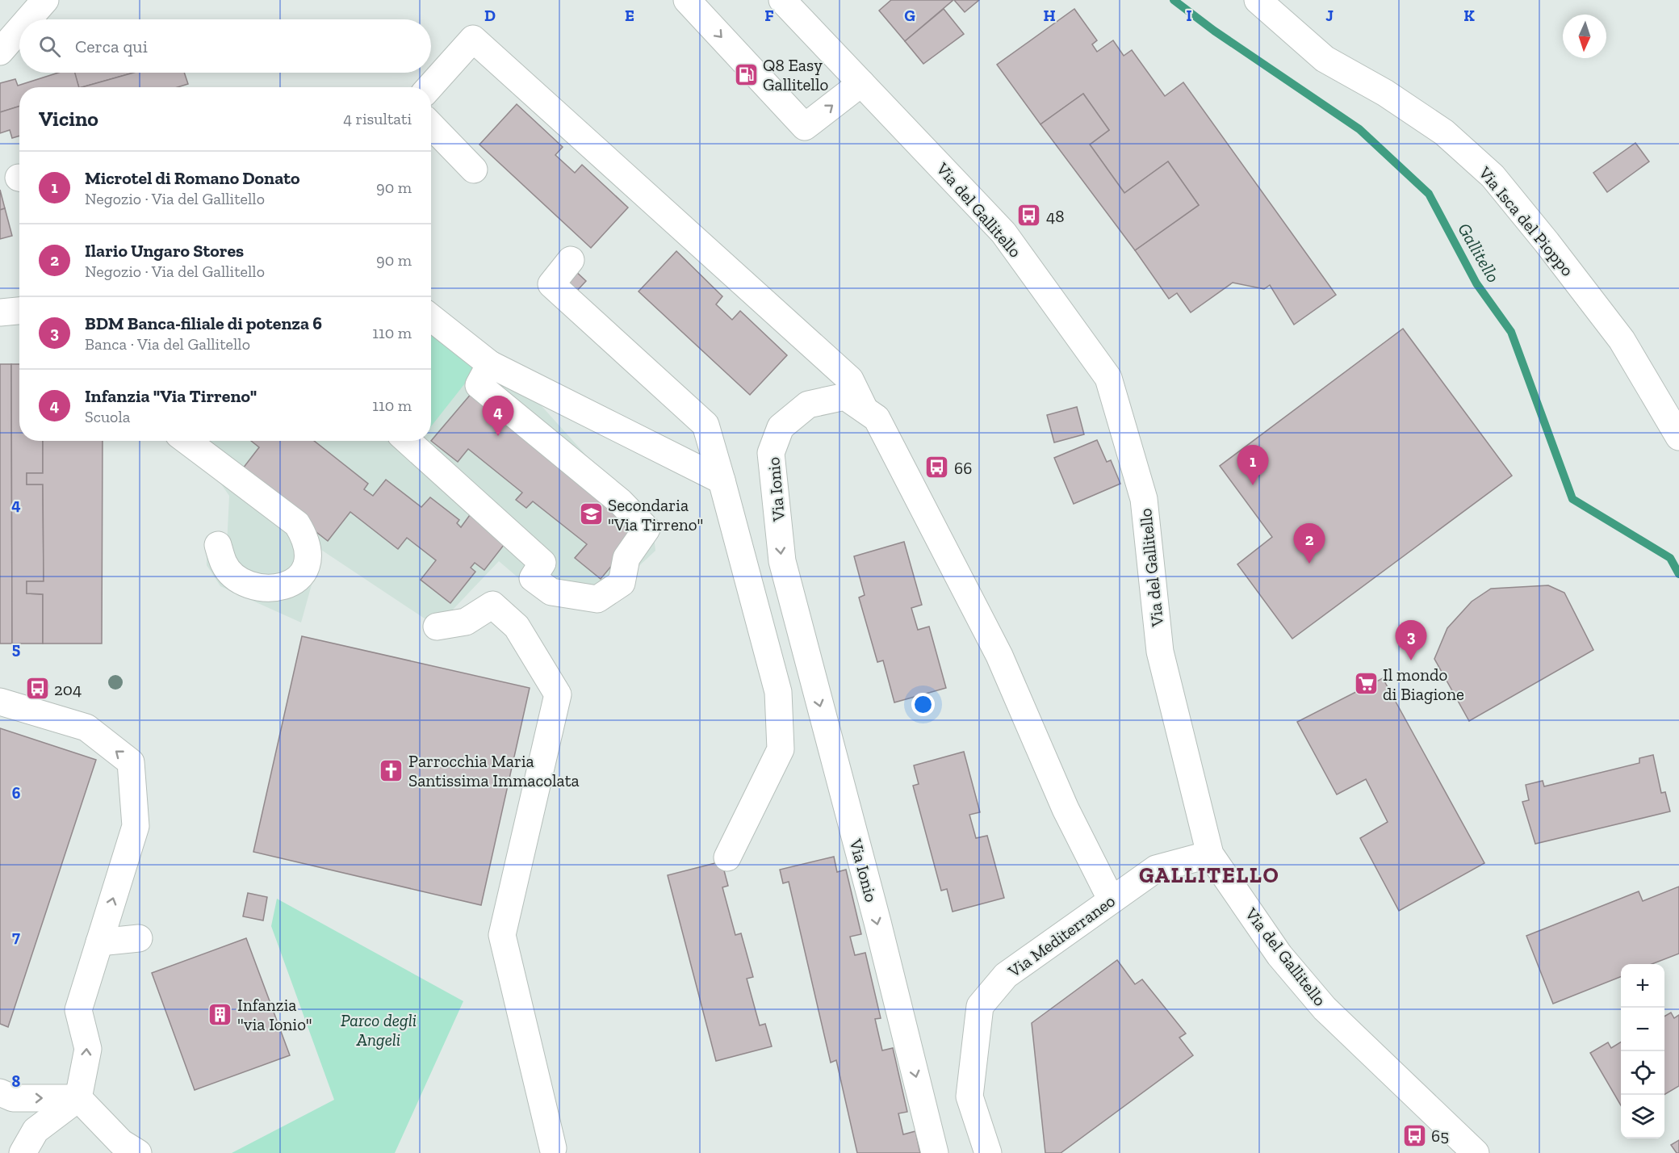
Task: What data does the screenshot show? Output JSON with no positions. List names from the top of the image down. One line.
{"streets":{"street":["Via del Gallitello","Via Isca del Pioppo","Via Ionio","Via Mediterraneo"]},"crossings":[["Via del Gallitello","Via Mediterraneo"],["Via Ionio","Via Mediterraneo"]],"districts":["GALLITELLO"],"water":["Gallitello"],"parks":["Parco degli Angeli"],"places":{"fuel station":["Q8 Easy Gallitello"],"bus stop":["48","66","204","65"],"school or university":["Secondaria \"Via Tirreno\""],"supermarket":["Il mondo di Biagione"],"church":["Parrocchia Maria Santissima Immacolata"],"building":["Infanzia \"via Ionio\""]},"north":"bottom","page":{"search":"Cerca qui","heading":["Vicino","4 risultati"],"list":[{"mark":"1","name":"Microtel di Romano Donato","note":"Negozio · Via del Gallitello","value":"90 m"},{"mark":"2","name":"Ilario Ungaro Stores","note":"Negozio · Via del Gallitello","value":"90 m"},{"mark":"3","name":"BDM Banca-filiale di potenza 6","note":"Banca · Via del Gallitello","value":"110 m"},{"mark":"4","name":"Infanzia \"Via Tirreno\"","note":"Scuola","value":"110 m"}],"pins":["4","1","2","3"],"map_buttons":["+","−"]},"grid":{"columns":["D","E","F","G","H","I","J","K"],"rows":["4","5","6","7","8"]}}
